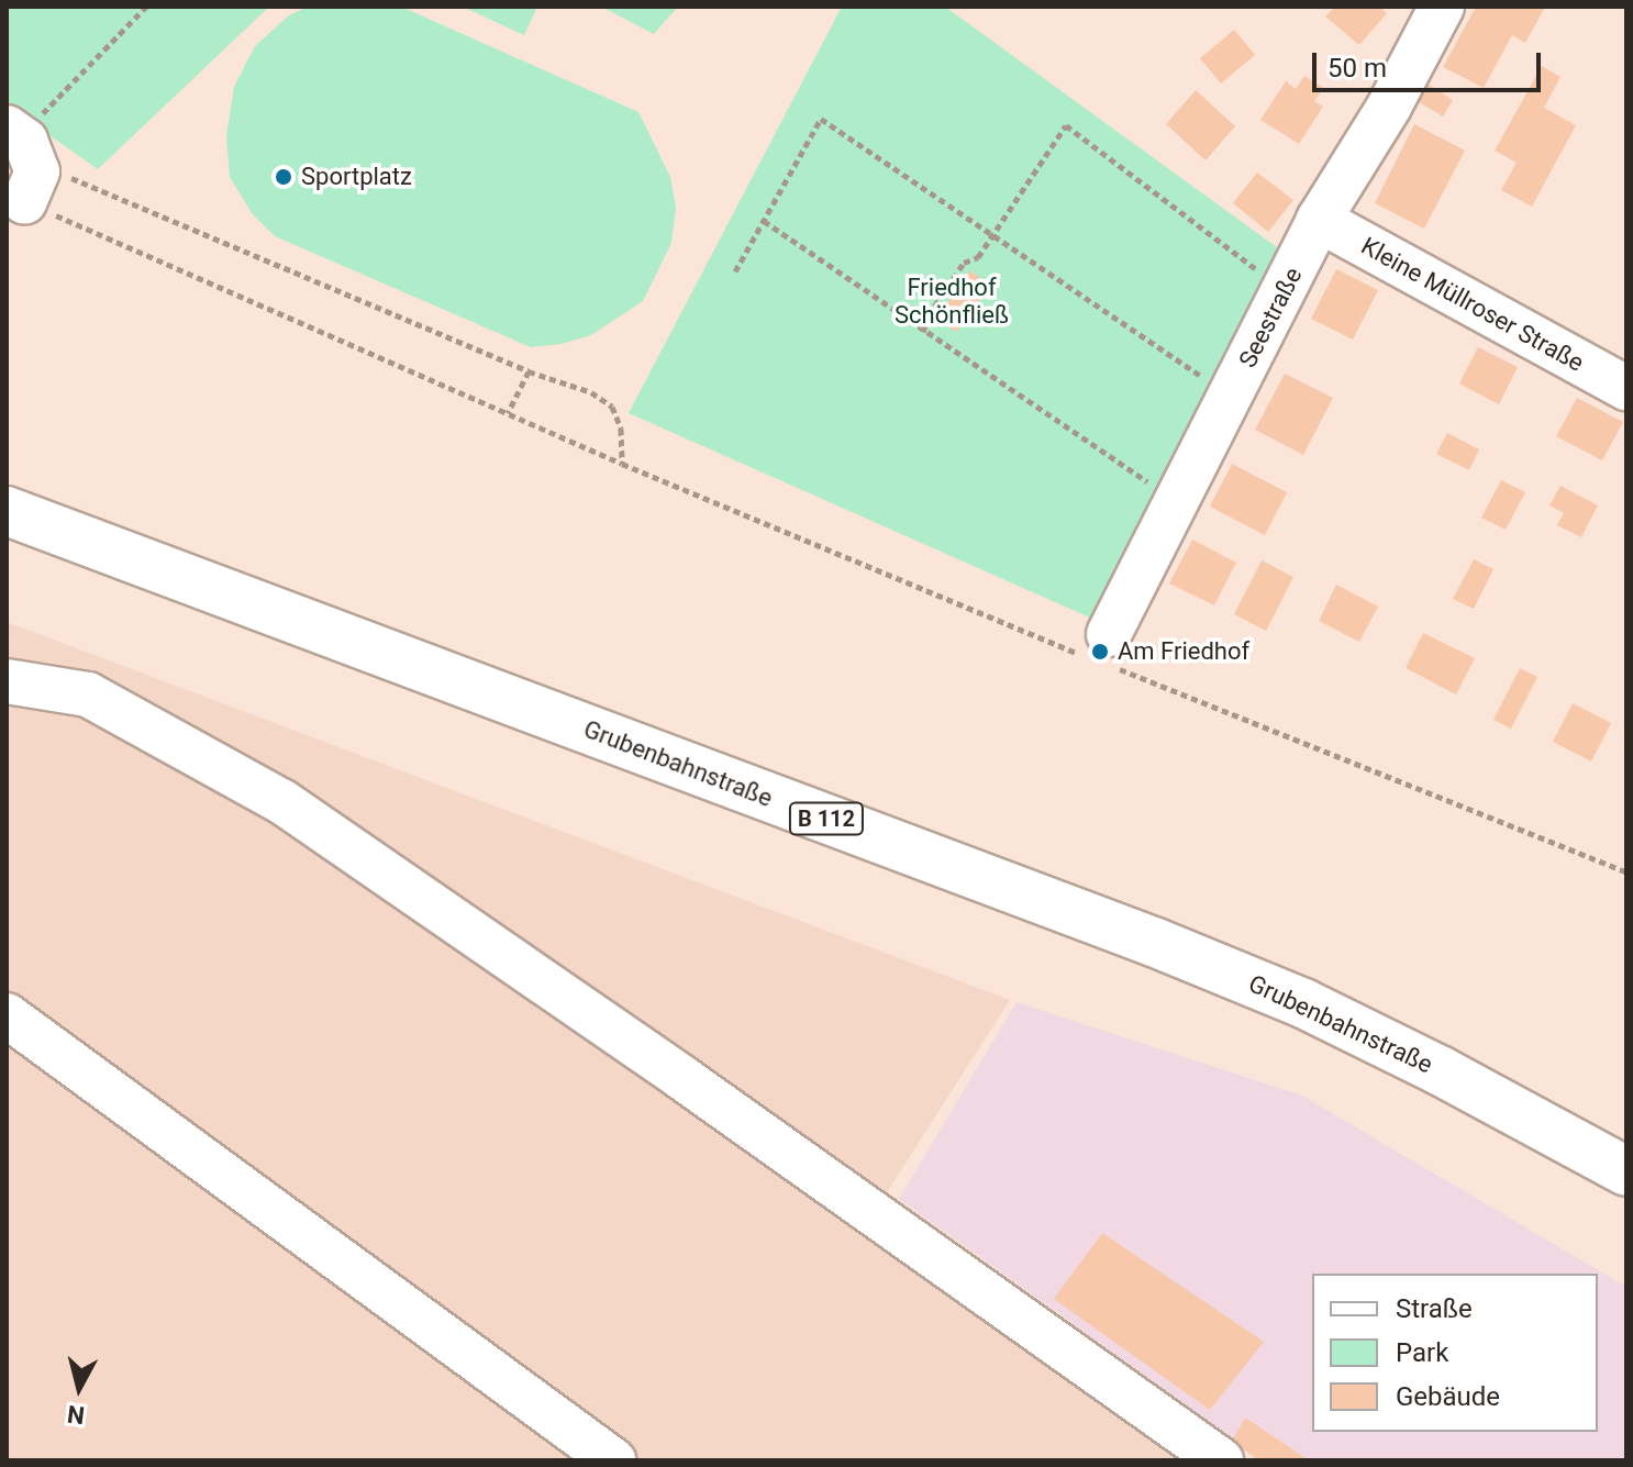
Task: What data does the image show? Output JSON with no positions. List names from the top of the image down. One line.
{"streets":{"main road":["Grubenbahnstraße","B 112"],"street":["Kleine Müllroser Straße","Seestraße"]},"crossings":[["Kleine Müllroser Straße","Seestraße"]],"parks":["Friedhof Schönfließ"],"places":["Sportplatz","Am Friedhof"],"legend":["Straße","Park","Gebäude"],"scale_bar":"50 m","north":"bottom"}
